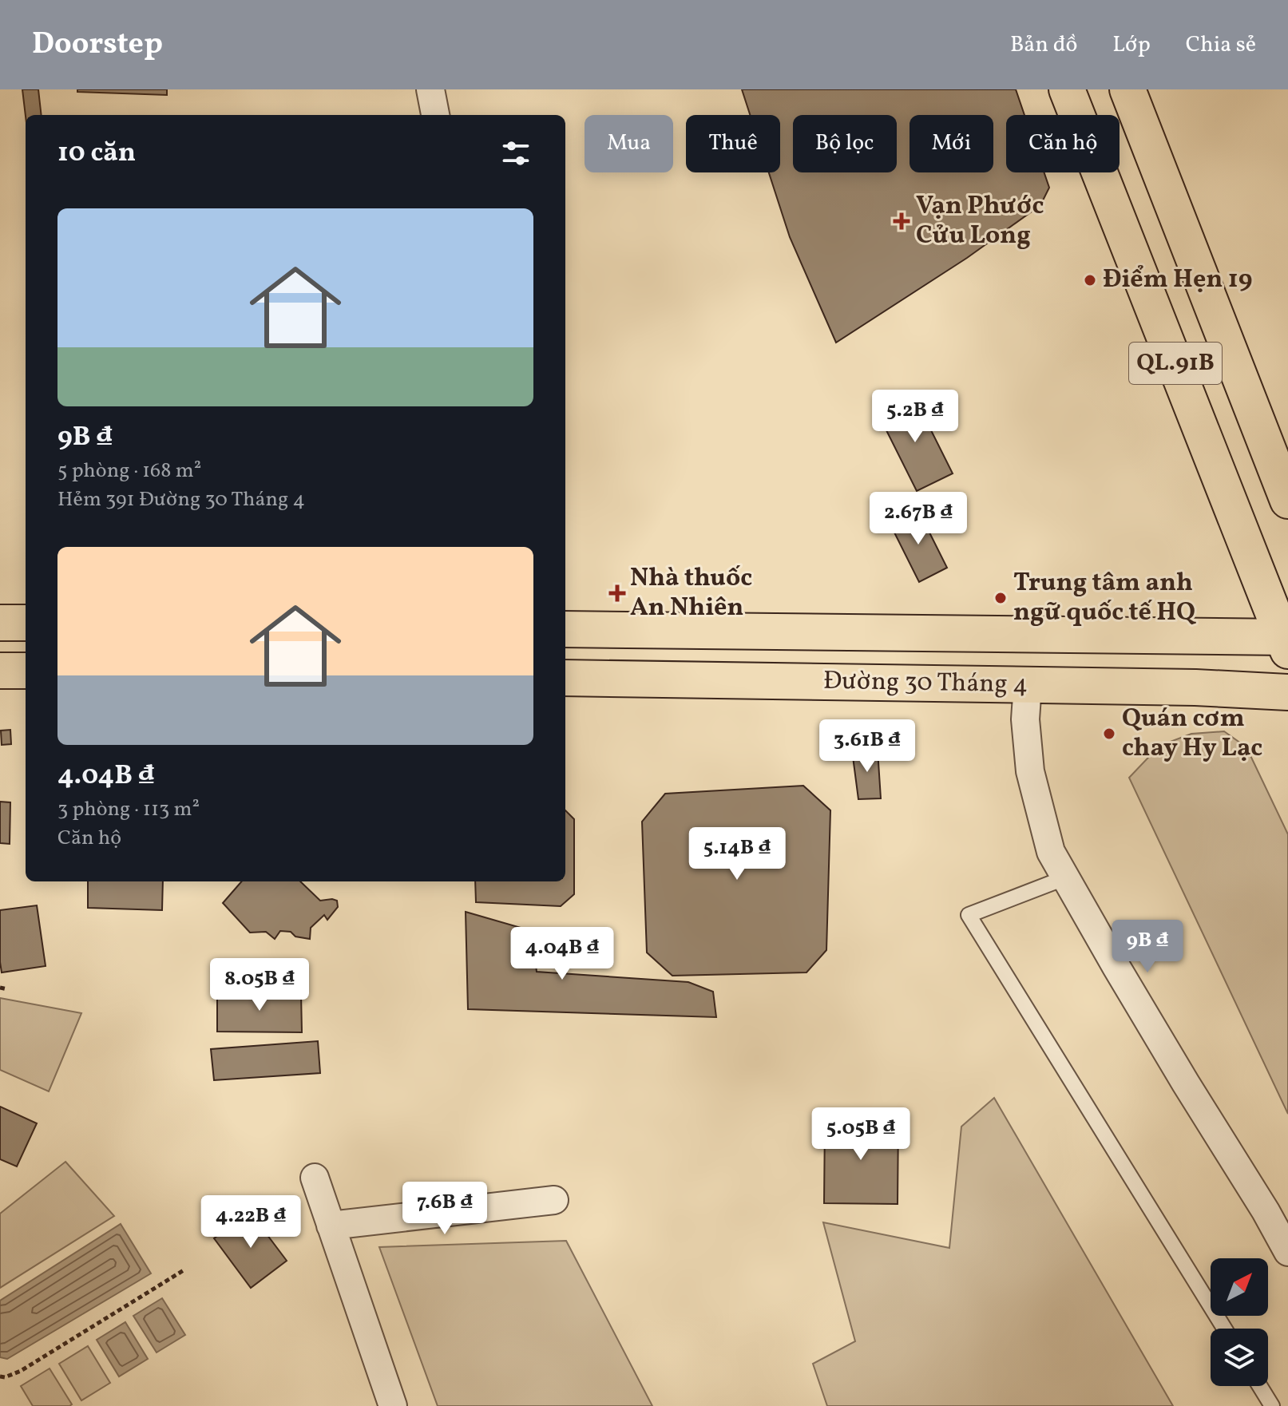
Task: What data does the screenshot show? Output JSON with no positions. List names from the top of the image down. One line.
{"streets":{"main road":["QL.91B","Đường 30 Tháng 4"]},"crossings":[["QL.91B","Đường 30 Tháng 4"]],"places":{"health":["Vạn Phước Cửu Long","Nhà thuốc An Nhiên"],"other":["Điểm Hẹn 19","Trung tâm anh ngữ quốc tế HQ","Quán cơm chay Hy Lạc"]},"north":"top right","page":{"header":"Doorstep","nav":["Bản đồ","Lớp","Chia sẻ"],"chip":["Mua","Thuê","Bộ lọc","Mới","Căn hộ"],"heading":"10 căn","list":[{"name":"9B ₫","note":"5 phòng · 168 m² · Hẻm 391 Đường 30 Tháng 4"},{"name":"4.04B ₫","note":"3 phòng · 113 m² · Căn hộ"}],"price":["5.2B ₫","2.67B ₫","3.61B ₫","5.14B ₫","9B ₫","4.04B ₫","8.05B ₫","5.05B ₫","7.6B ₫","4.22B ₫"]}}
